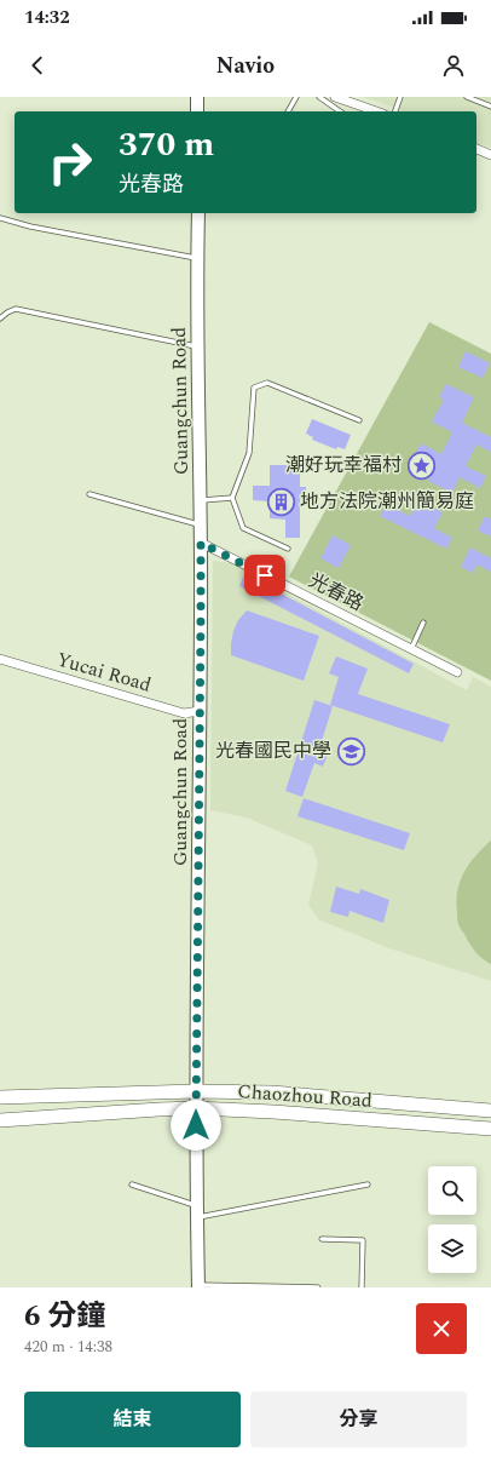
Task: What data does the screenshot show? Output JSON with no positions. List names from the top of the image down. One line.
{"streets":{"main road":["Guangchun Road","Chaozhou Road"],"street":["光春路","Yucai Road"]},"crossings":[["Guangchun Road","光春路"],["Guangchun Road","Yucai Road"],["Guangchun Road","Chaozhou Road"]],"places":{"place":["潮好玩幸福村"],"building":["地方法院潮州簡易庭"],"school or university":["光春國民中學"]},"page":{"status":"14:32","header":"Navio","turn":["370 m","光春路"],"heading":["6 分鐘","420 m · 14:38"],"buttons":["結束","分享"]}}
